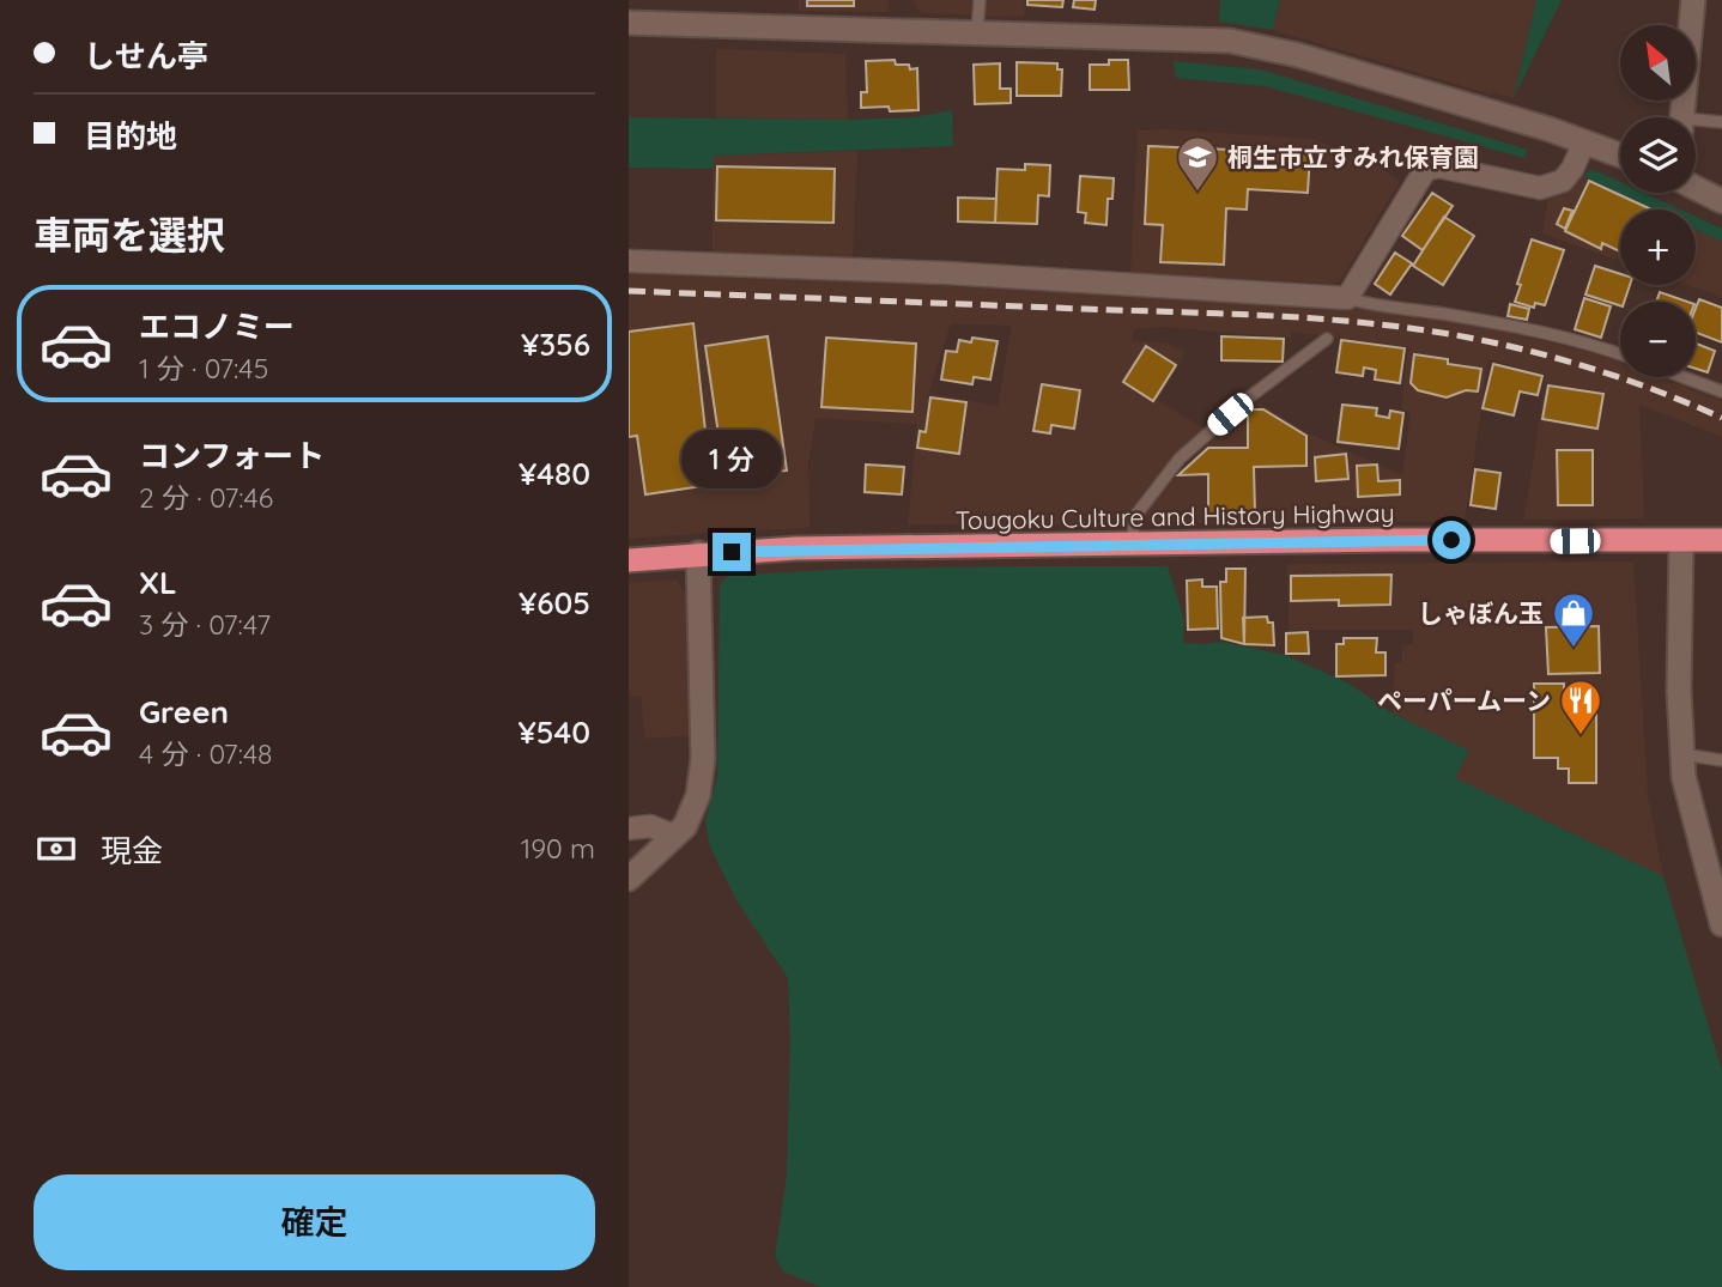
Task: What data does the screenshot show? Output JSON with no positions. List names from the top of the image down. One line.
{"streets":{"highway":["Tougoku Culture and History Highway"]},"places":{"school or university":["桐生市立すみれ保育園"],"shop":["しゃぼん玉"],"restaurant":["ペーパームーン"]},"north":"top left","page":{"banner":["しせん亭","目的地"],"map_buttons":["+","−"],"heading":"車両を選択","list":[{"name":"エコノミー","note":"1 分 · 07:45","value":"¥356"},{"name":"コンフォート","note":"2 分 · 07:46","value":"¥480"},{"name":"XL","note":"3 分 · 07:47","value":"¥605"},{"name":"Green","note":"4 分 · 07:48","value":"¥540"}],"bubble":"1 分","pay":["現金","190 m"],"buttons":"確定"}}
